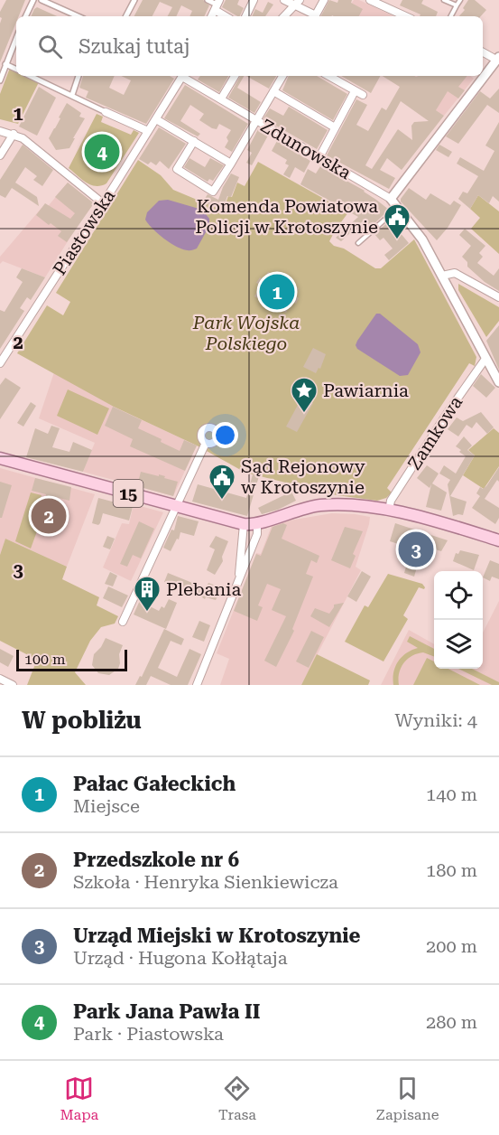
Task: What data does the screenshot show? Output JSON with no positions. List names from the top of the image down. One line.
{"streets":{"main road":["15"],"street":["Zdunowska","Piastowska","Zamkowa"]},"crossings":[["Zdunowska","Zamkowa"],["Zamkowa","15"]],"parks":["Park Wojska Polskiego"],"places":{"public building":["Komenda Powiatowa Policji w Krotoszynie","Sąd Rejonowy w Krotoszynie"],"place":["Pawiarnia"],"building":["Plebania"]},"scale_bar":"100 m","page":{"search":"Szukaj tutaj","pins":["4","1","2","3"],"scale":"100 m","heading":["W pobliżu","Wyniki: 4"],"list":[{"mark":"1","name":"Pałac Gałeckich","note":"Miejsce","value":"140 m"},{"mark":"2","name":"Przedszkole nr 6","note":"Szkoła · Henryka Sienkiewicza","value":"180 m"},{"mark":"3","name":"Urząd Miejski w Krotoszynie","note":"Urząd · Hugona Kołłątaja","value":"200 m"},{"mark":"4","name":"Park Jana Pawła II","note":"Park · Piastowska","value":"280 m"}],"nav":["Mapa","Trasa","Zapisane"]},"grid":{"rows":["1","2","3"]}}
